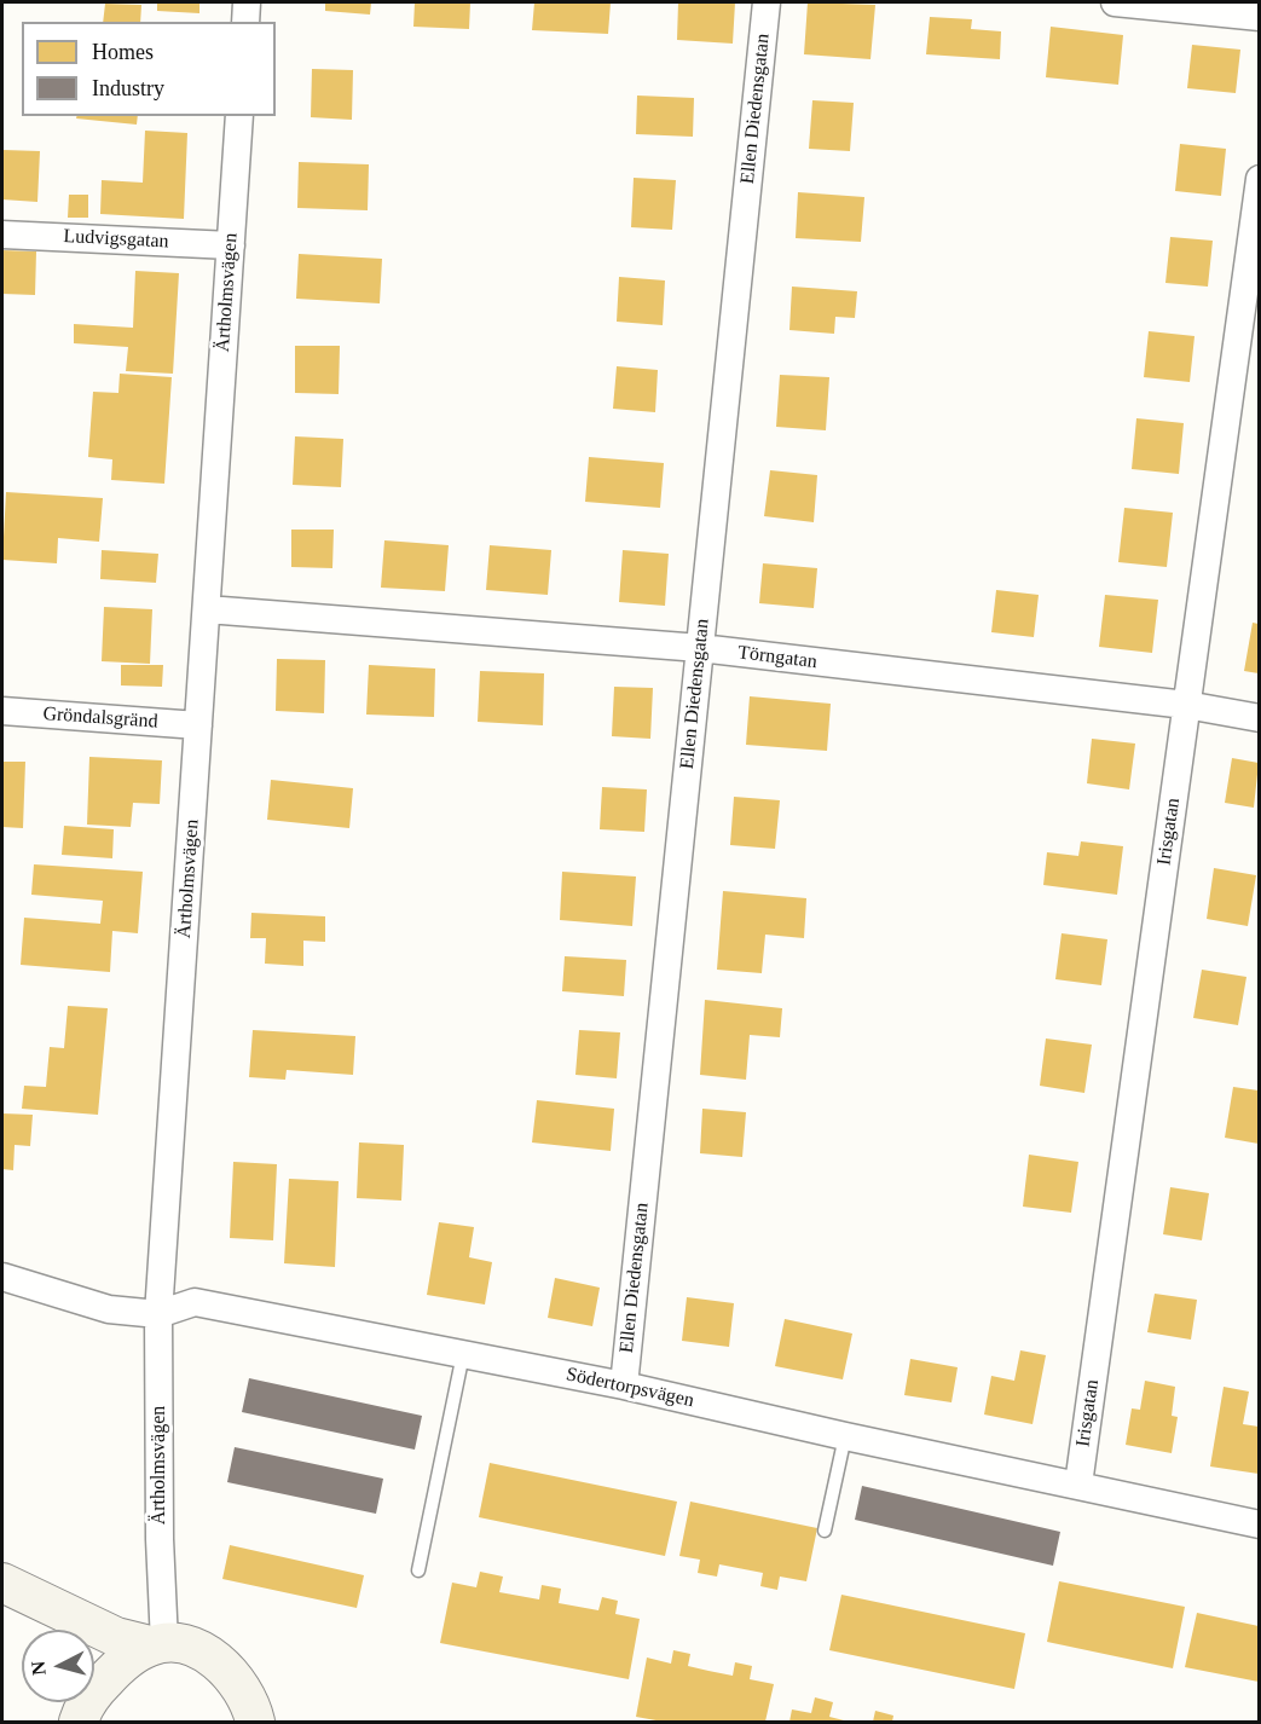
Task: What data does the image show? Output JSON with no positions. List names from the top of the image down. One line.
{"streets":{"street":["Ellen Diedensgatan","Ludvigsgatan","Ärtholmsvägen","Törngatan","Gröndalsgränd","Irisgatan","Södertorpsvägen"]},"crossings":[["Ellen Diedensgatan","Törngatan"],["Ellen Diedensgatan","Södertorpsvägen"],["Ludvigsgatan","Ärtholmsvägen"],["Ärtholmsvägen","Törngatan"],["Ärtholmsvägen","Gröndalsgränd"],["Ärtholmsvägen","Södertorpsvägen"],["Törngatan","Irisgatan"],["Irisgatan","Södertorpsvägen"]],"legend":["Homes","Industry"],"north":"left"}
